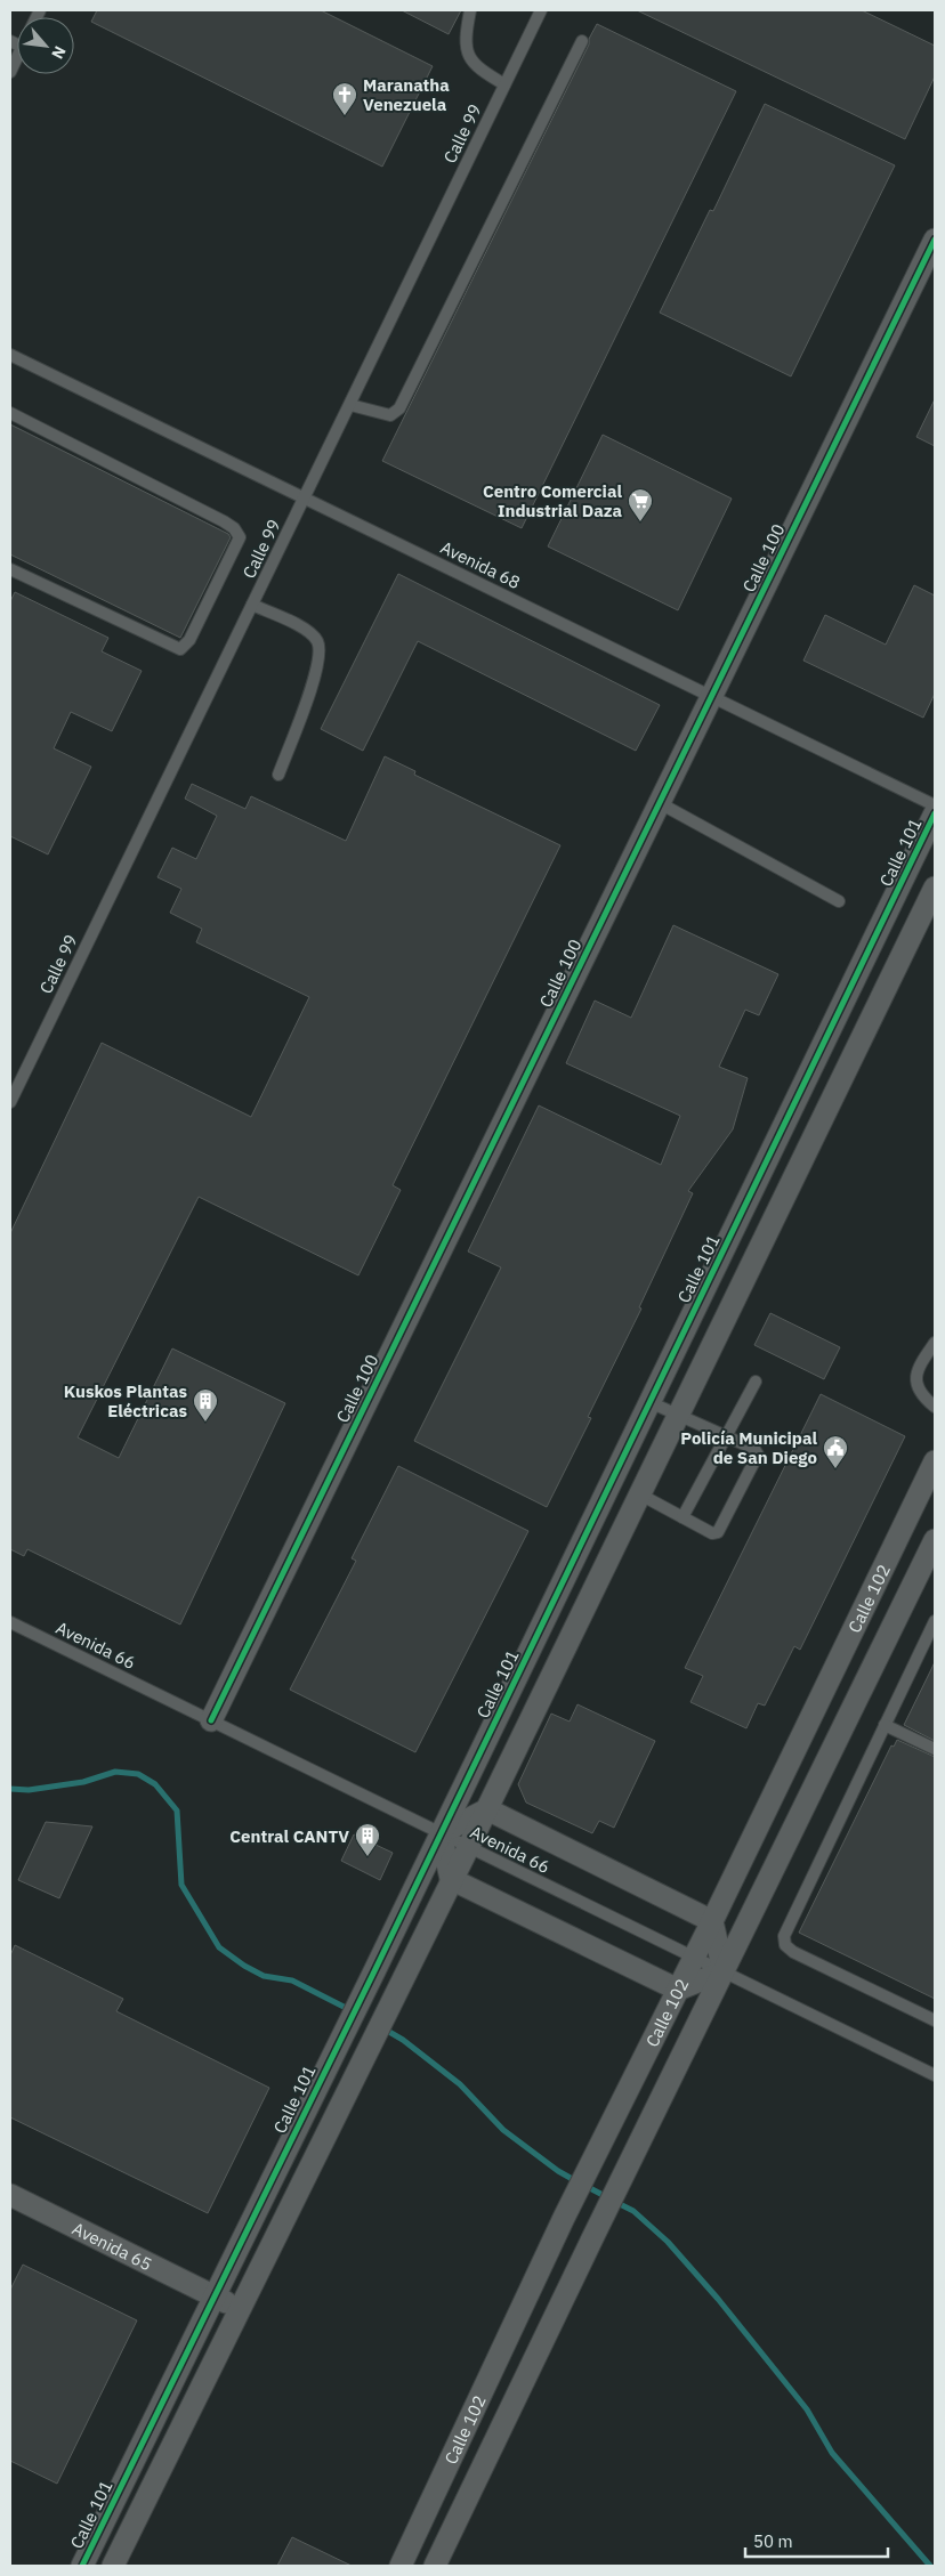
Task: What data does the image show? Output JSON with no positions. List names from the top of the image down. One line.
{"streets":{"street":["Calle 100","Calle 101","Calle 102","Avenida 65"],"lane":["Calle 99","Avenida 68","Avenida 66"]},"crossings":[["Calle 99","Avenida 68"],["Calle 100","Avenida 68"],["Calle 100","Avenida 66"],["Calle 101","Avenida 66"],["Calle 101","Avenida 65"],["Calle 102","Avenida 66"]],"places":{"church":["Maranatha Venezuela"],"supermarket":["Centro Comercial Industrial Daza"],"building":["Kuskos Plantas Eléctricas","Central CANTV"],"public building":["Policía Municipal de San Diego"]},"scale_bar":"50 m","north":"bottom right"}
